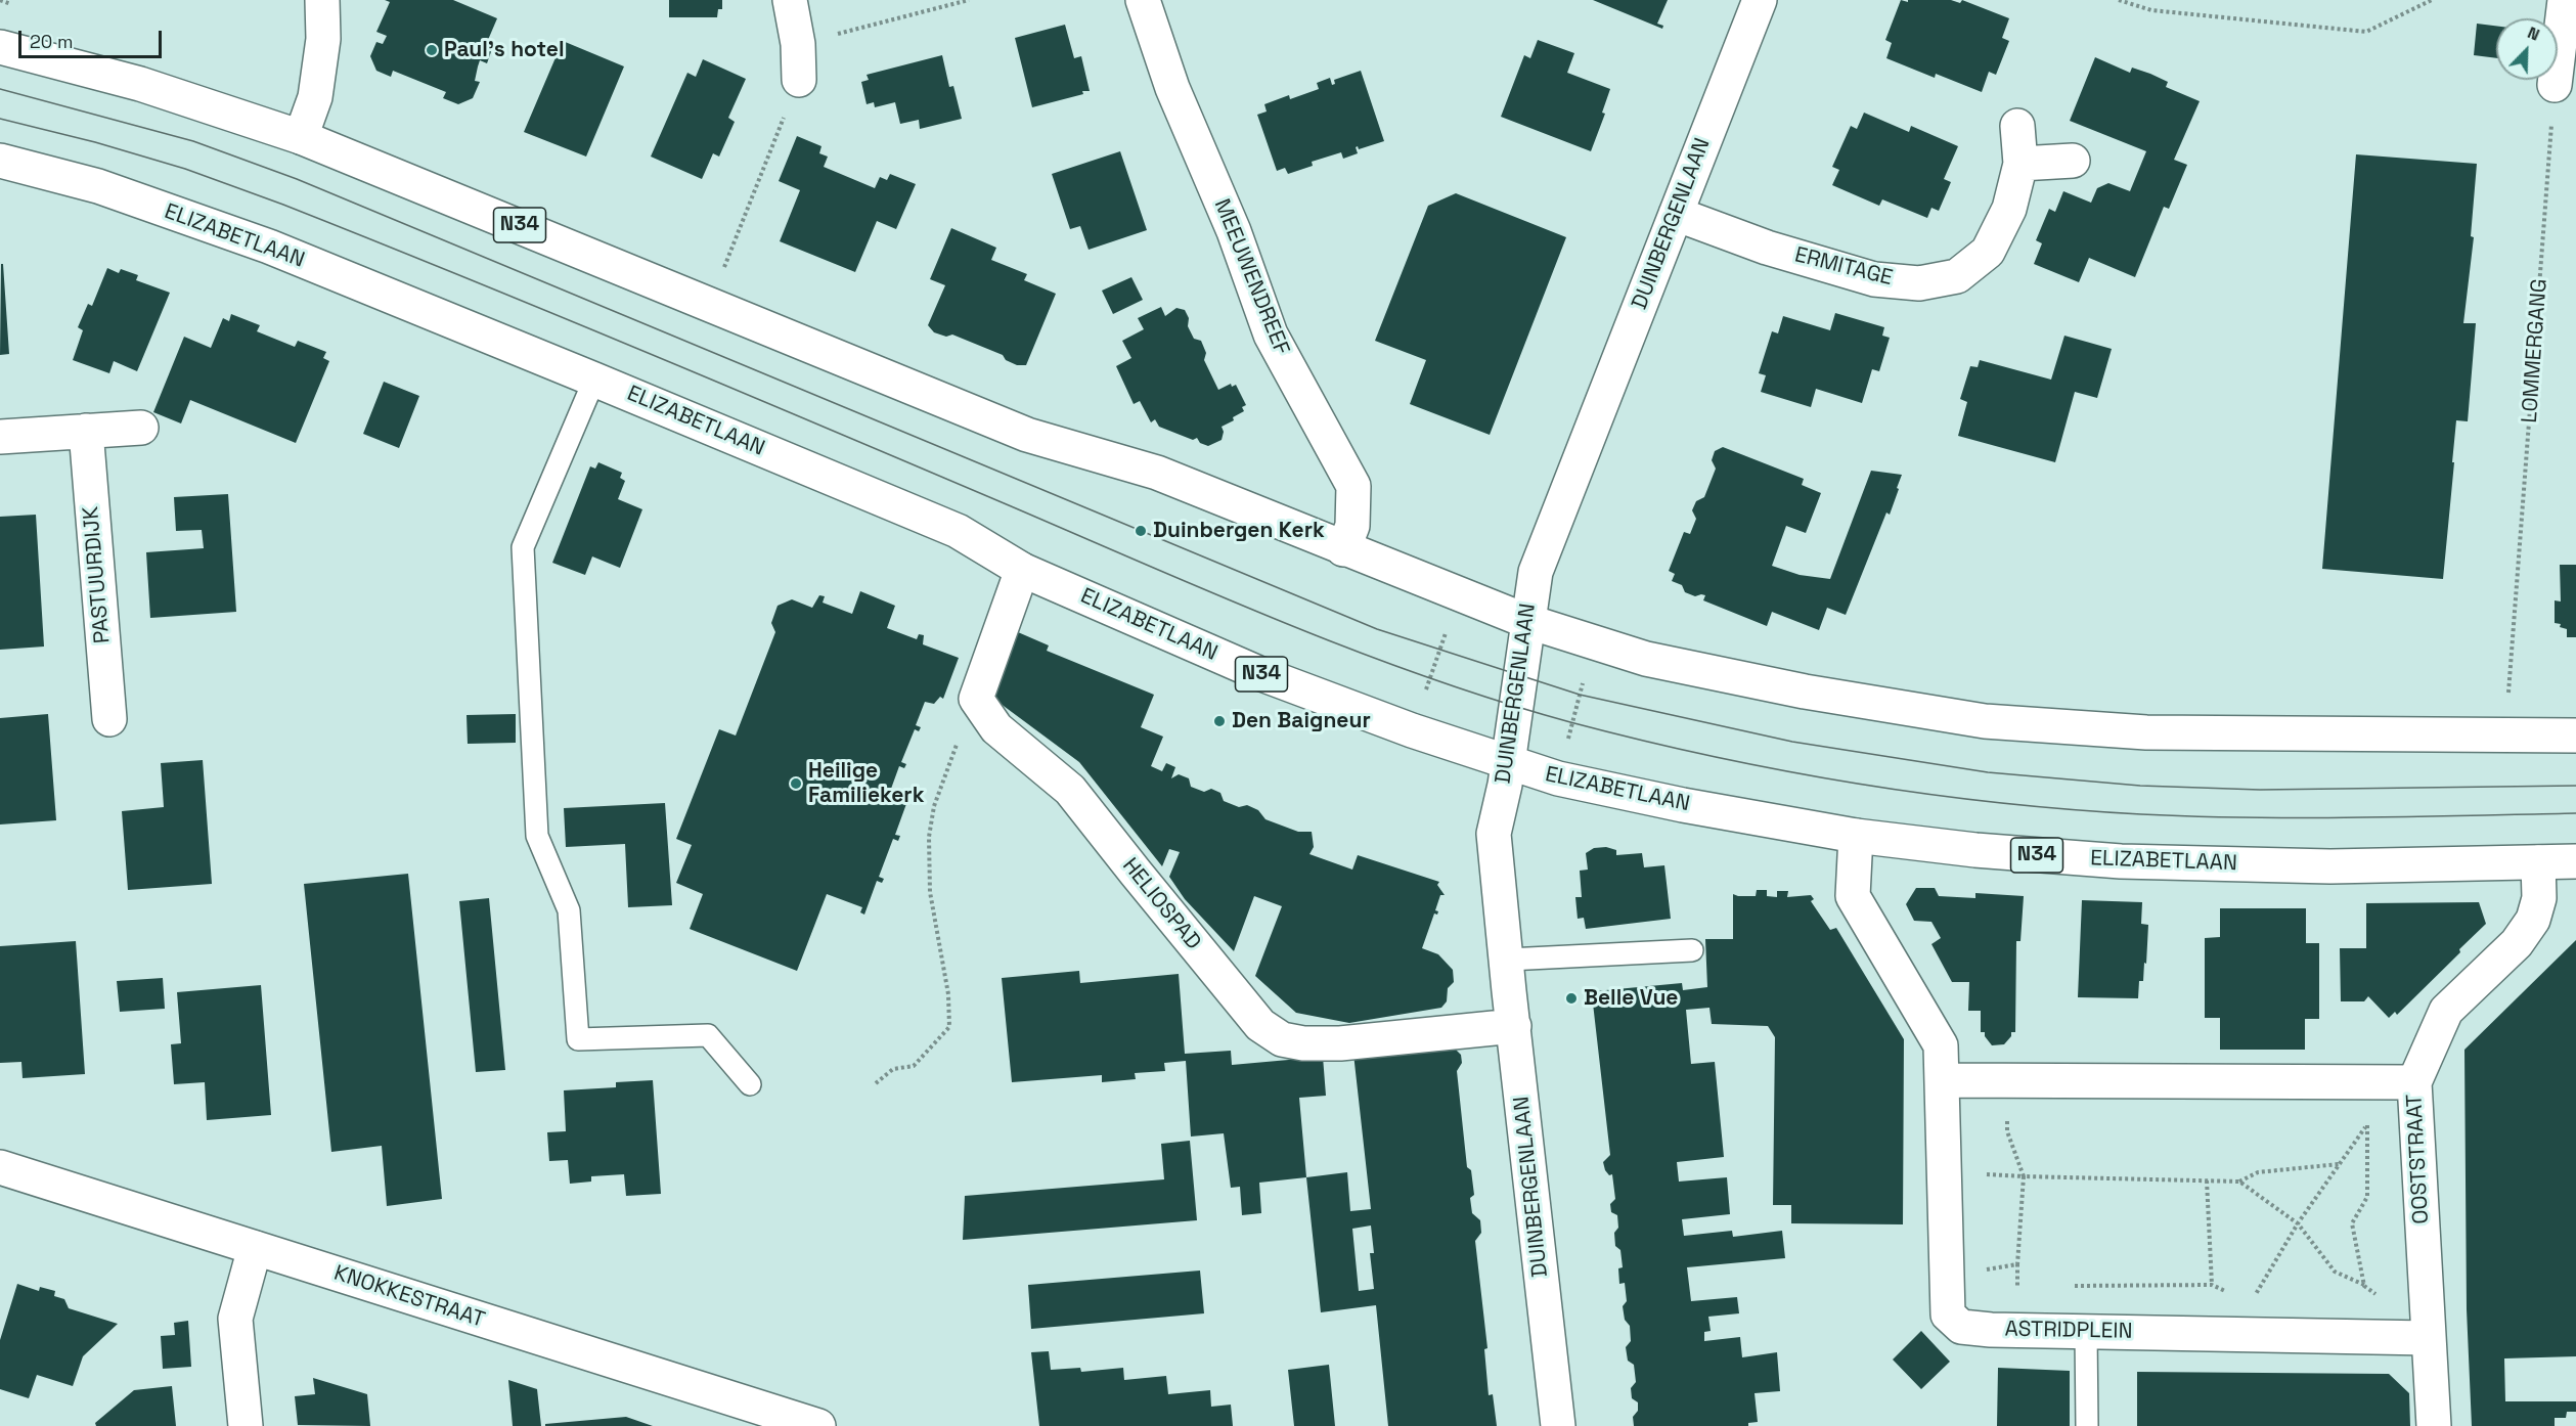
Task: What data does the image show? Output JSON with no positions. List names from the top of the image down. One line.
{"streets":{"street":["DUINBERGENLAAN","N34","ELIZABETLAAN","ERMITAGE","MEEUWENDREEF","PASTUURDIJK","HELIOSPAD","OOSTSTRAAT","KNOKKESTRAAT","ASTRIDPLEIN"],"path":["LOMMERGANG"]},"crossings":[["DUINBERGENLAAN","N34"],["DUINBERGENLAAN","ELIZABETLAAN"],["DUINBERGENLAAN","ERMITAGE"],["DUINBERGENLAAN","HELIOSPAD"],["N34","MEEUWENDREEF"],["ELIZABETLAAN","OOSTSTRAAT"],["ELIZABETLAAN","ASTRIDPLEIN"],["OOSTSTRAAT","ASTRIDPLEIN"]],"places":["Paul's hotel","Duinbergen Kerk","Den Baigneur","Heilige Familiekerk","Belle Vue"],"scale_bar":"20 m","north":"top right"}
